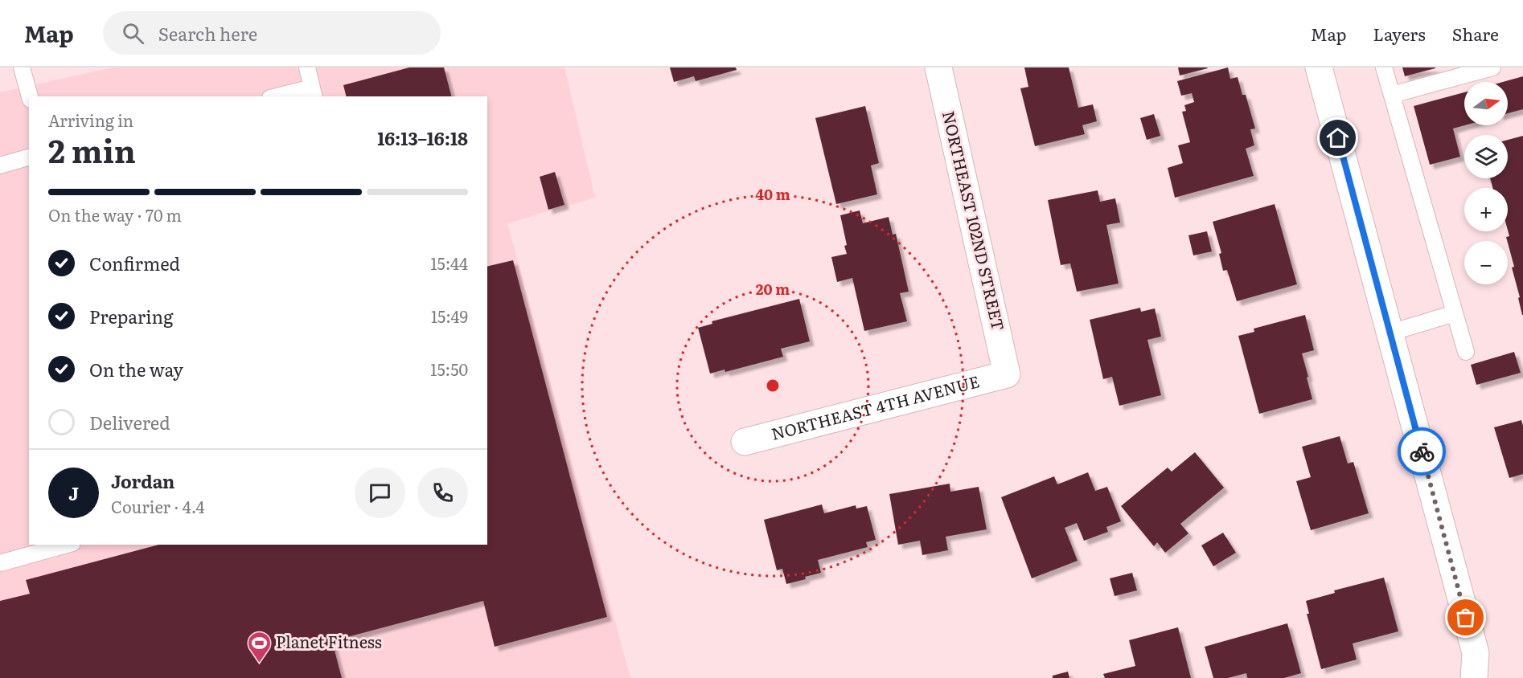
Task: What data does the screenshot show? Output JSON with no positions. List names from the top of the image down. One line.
{"streets":{"street":["NORTHEAST 102ND STREET","NORTHEAST 4TH AVENUE"]},"crossings":[["NORTHEAST 102ND STREET","NORTHEAST 4TH AVENUE"]],"places":{"sports":["Planet Fitness"]},"north":"right","page":{"header":"Map","search":"Search here","nav":["Map","Layers","Share"],"map_buttons":["+","−"],"heading":["2 min","Arriving in","16:13–16:18"],"panel":["Jordan","Courier · 4.4"],"bar":"On the way · 70 m","list":[["Confirmed","15:44"],["Preparing","15:49"],["On the way","15:50"],"Delivered"],"round":"J"},"rings":["40 m","20 m"]}
